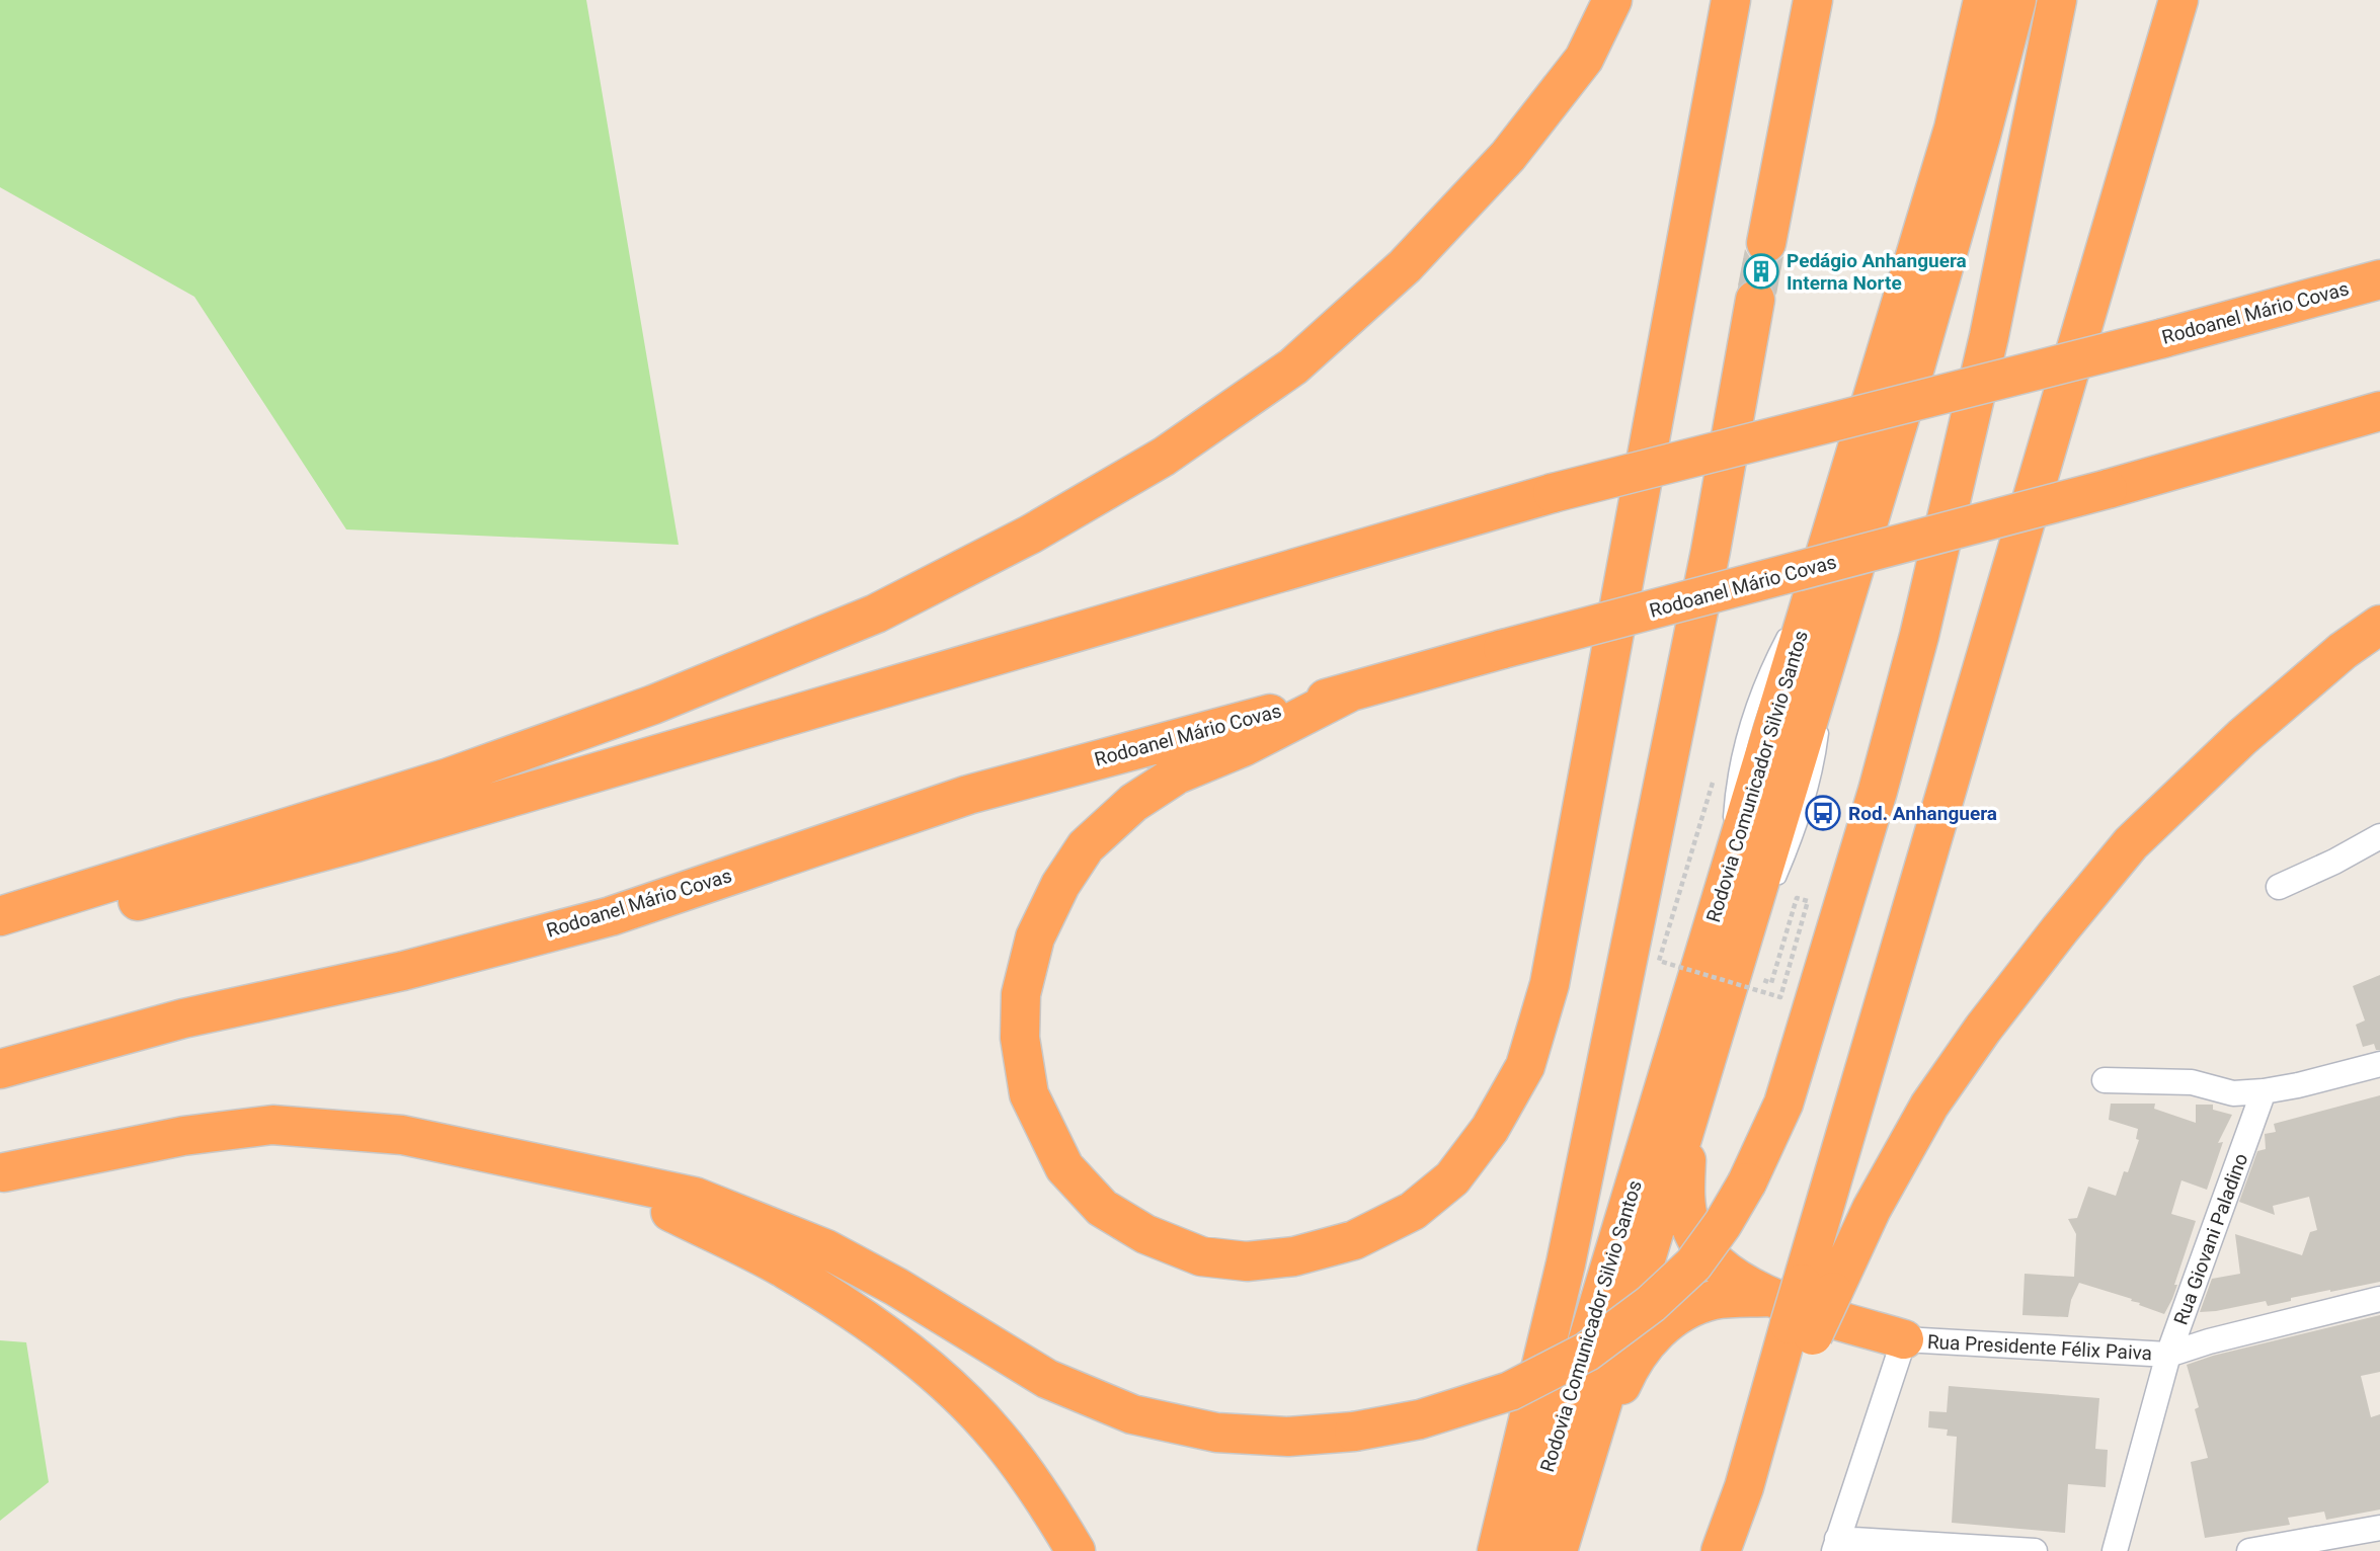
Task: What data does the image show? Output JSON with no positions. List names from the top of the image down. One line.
{"streets":{"highway":["Rodoanel Mário Covas","Rodovia Comunicador Silvio Santos"],"street":["Rua Giovani Paladino","Rua Presidente Félix Paiva"]},"crossings":[["Rua Giovani Paladino","Rua Presidente Félix Paiva"]],"places":{"building":["Pedágio Anhanguera Interna Norte"],"bus stop":["Rod. Anhanguera"]}}
